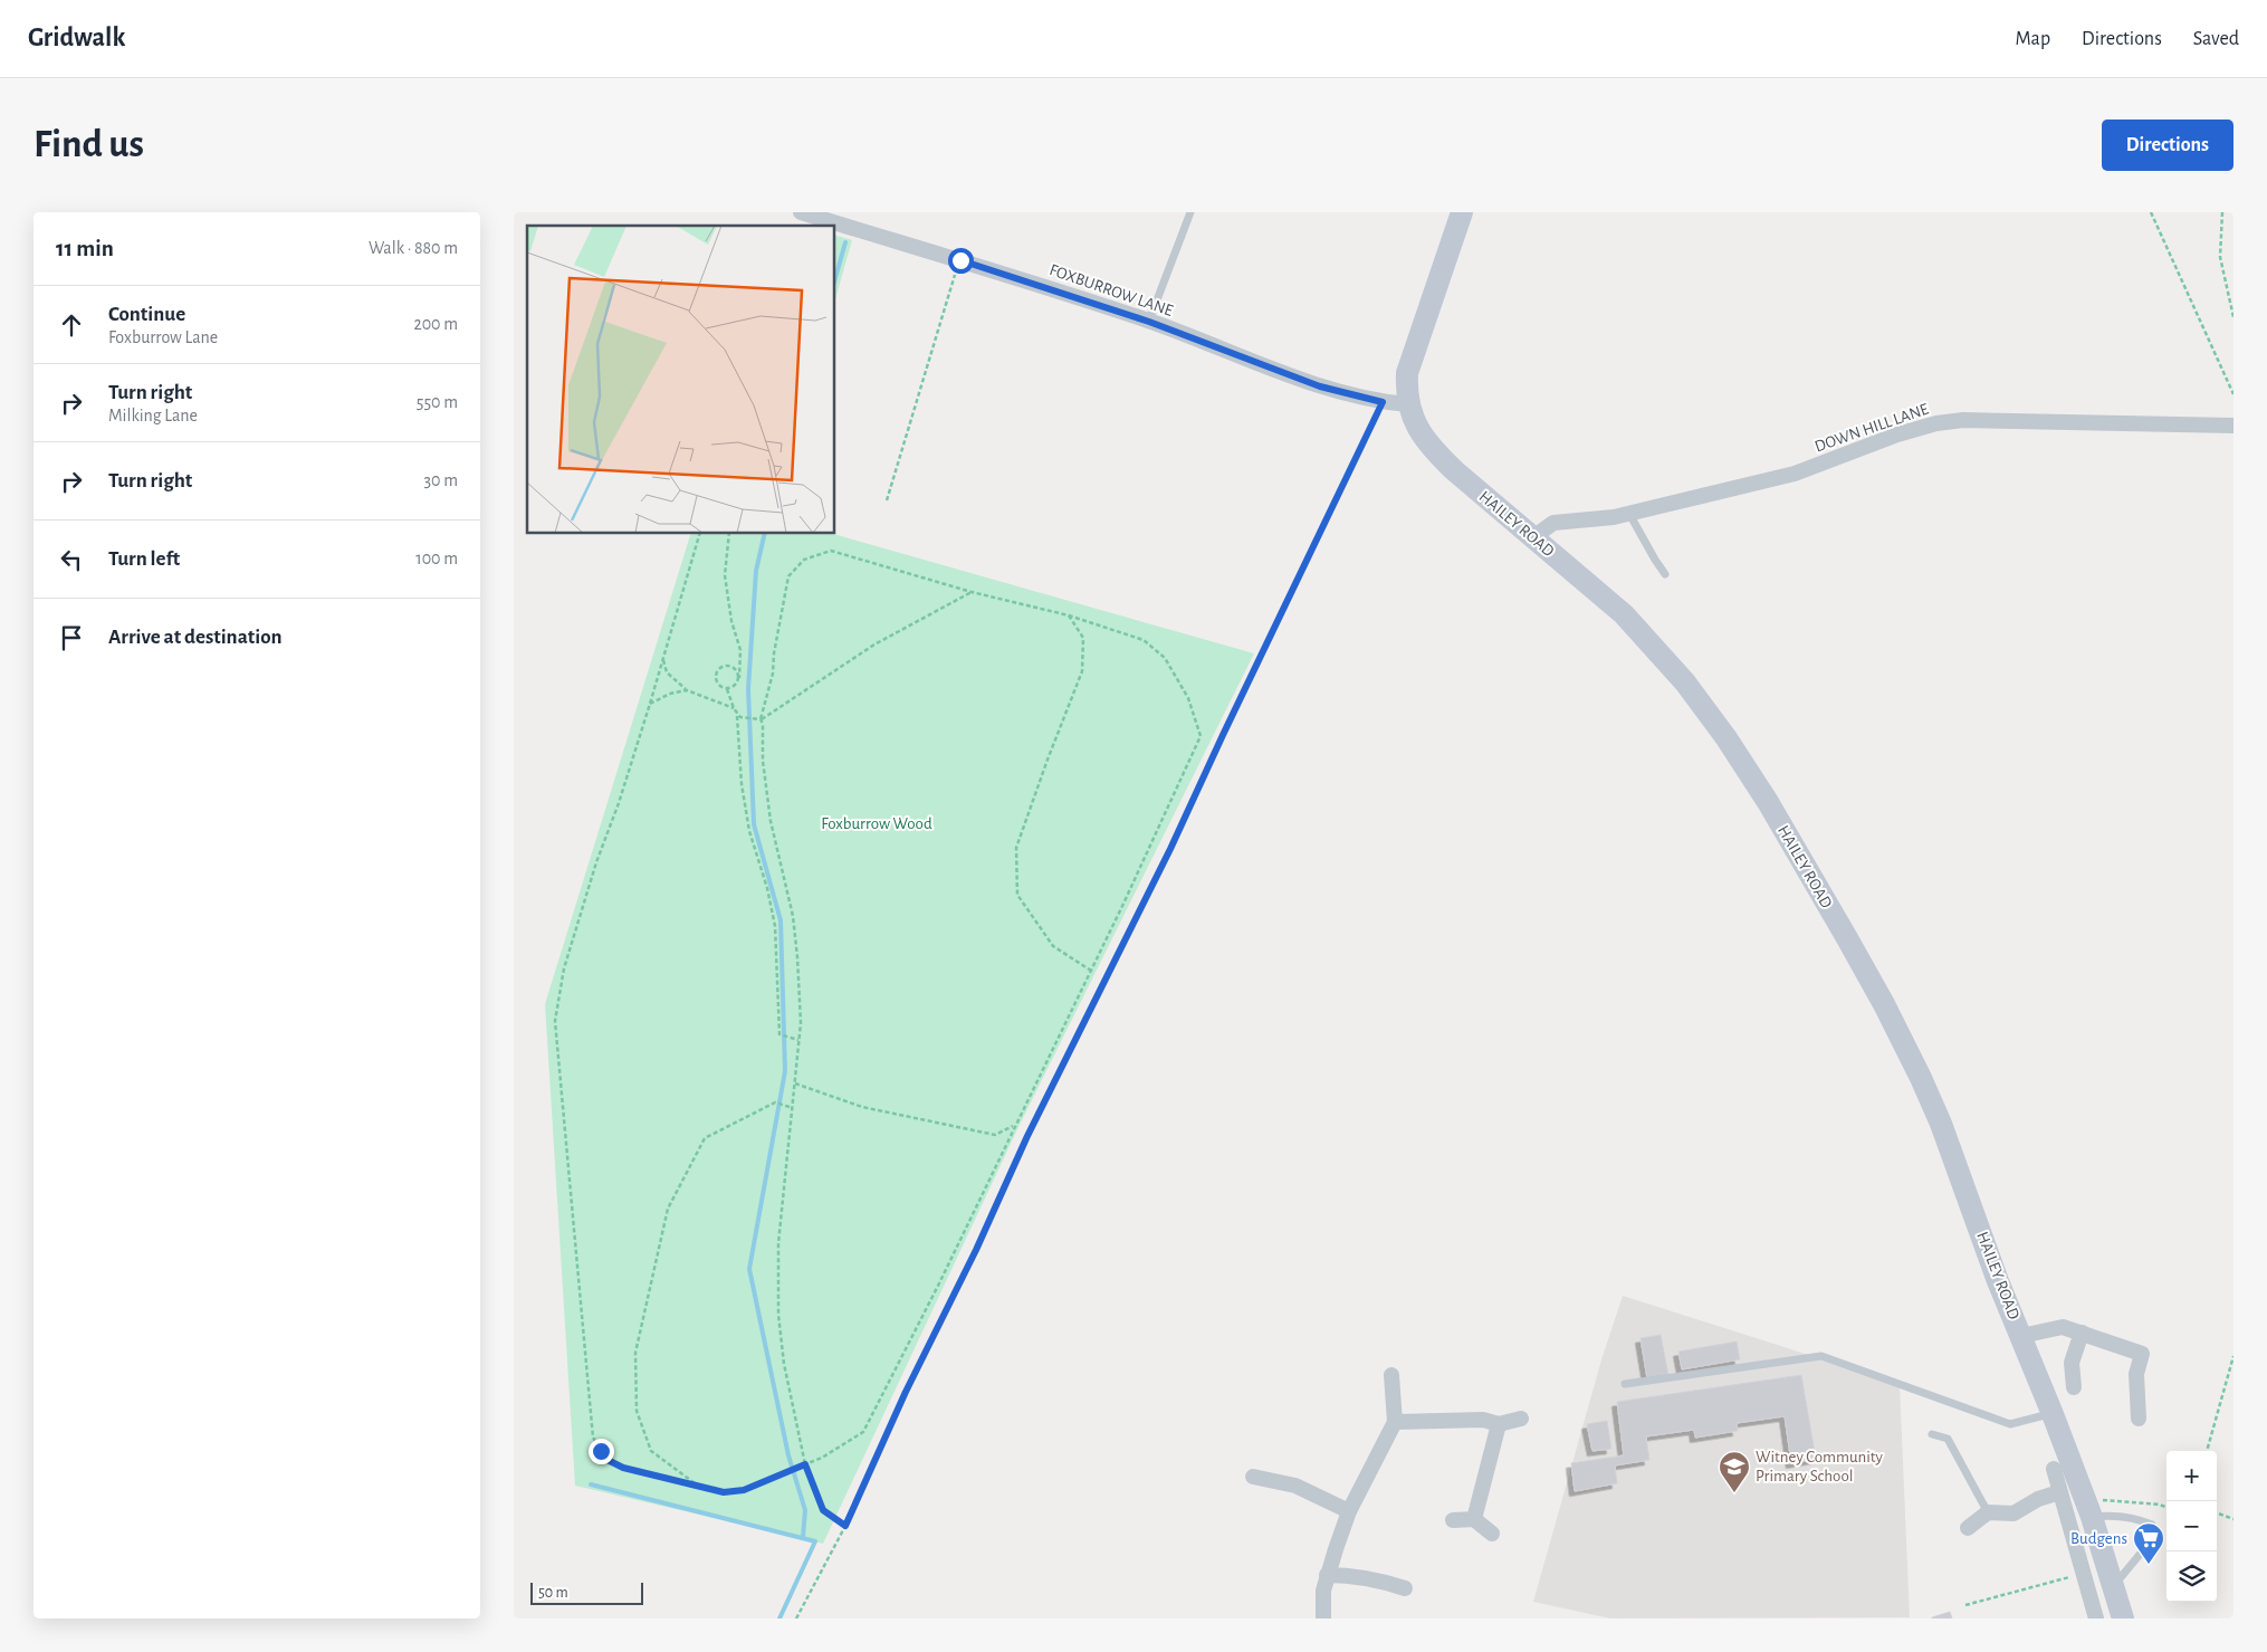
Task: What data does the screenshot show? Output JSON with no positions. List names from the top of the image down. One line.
{"streets":{"main road":["HAILEY ROAD"],"street":["FOXBURROW LANE","DOWN HILL LANE"]},"crossings":[["FOXBURROW LANE","HAILEY ROAD"],["DOWN HILL LANE","HAILEY ROAD"]],"parks":["Foxburrow Wood"],"places":{"school or university":["Witney Community Primary School"],"supermarket":["Budgens"]},"scale_bar":"50 m","page":{"header":"Gridwalk","nav":["Map","Directions","Saved"],"buttons":"Directions","title":"Find us","heading":["11 min","Walk · 880 m"],"list":[["Continue","Foxburrow Lane","200 m"],["Turn right","Milking Lane","550 m"],["Turn right","30 m"],["Turn left","100 m"],"Arrive at destination"],"map_buttons":["+","−"],"scale":"50 m"}}
